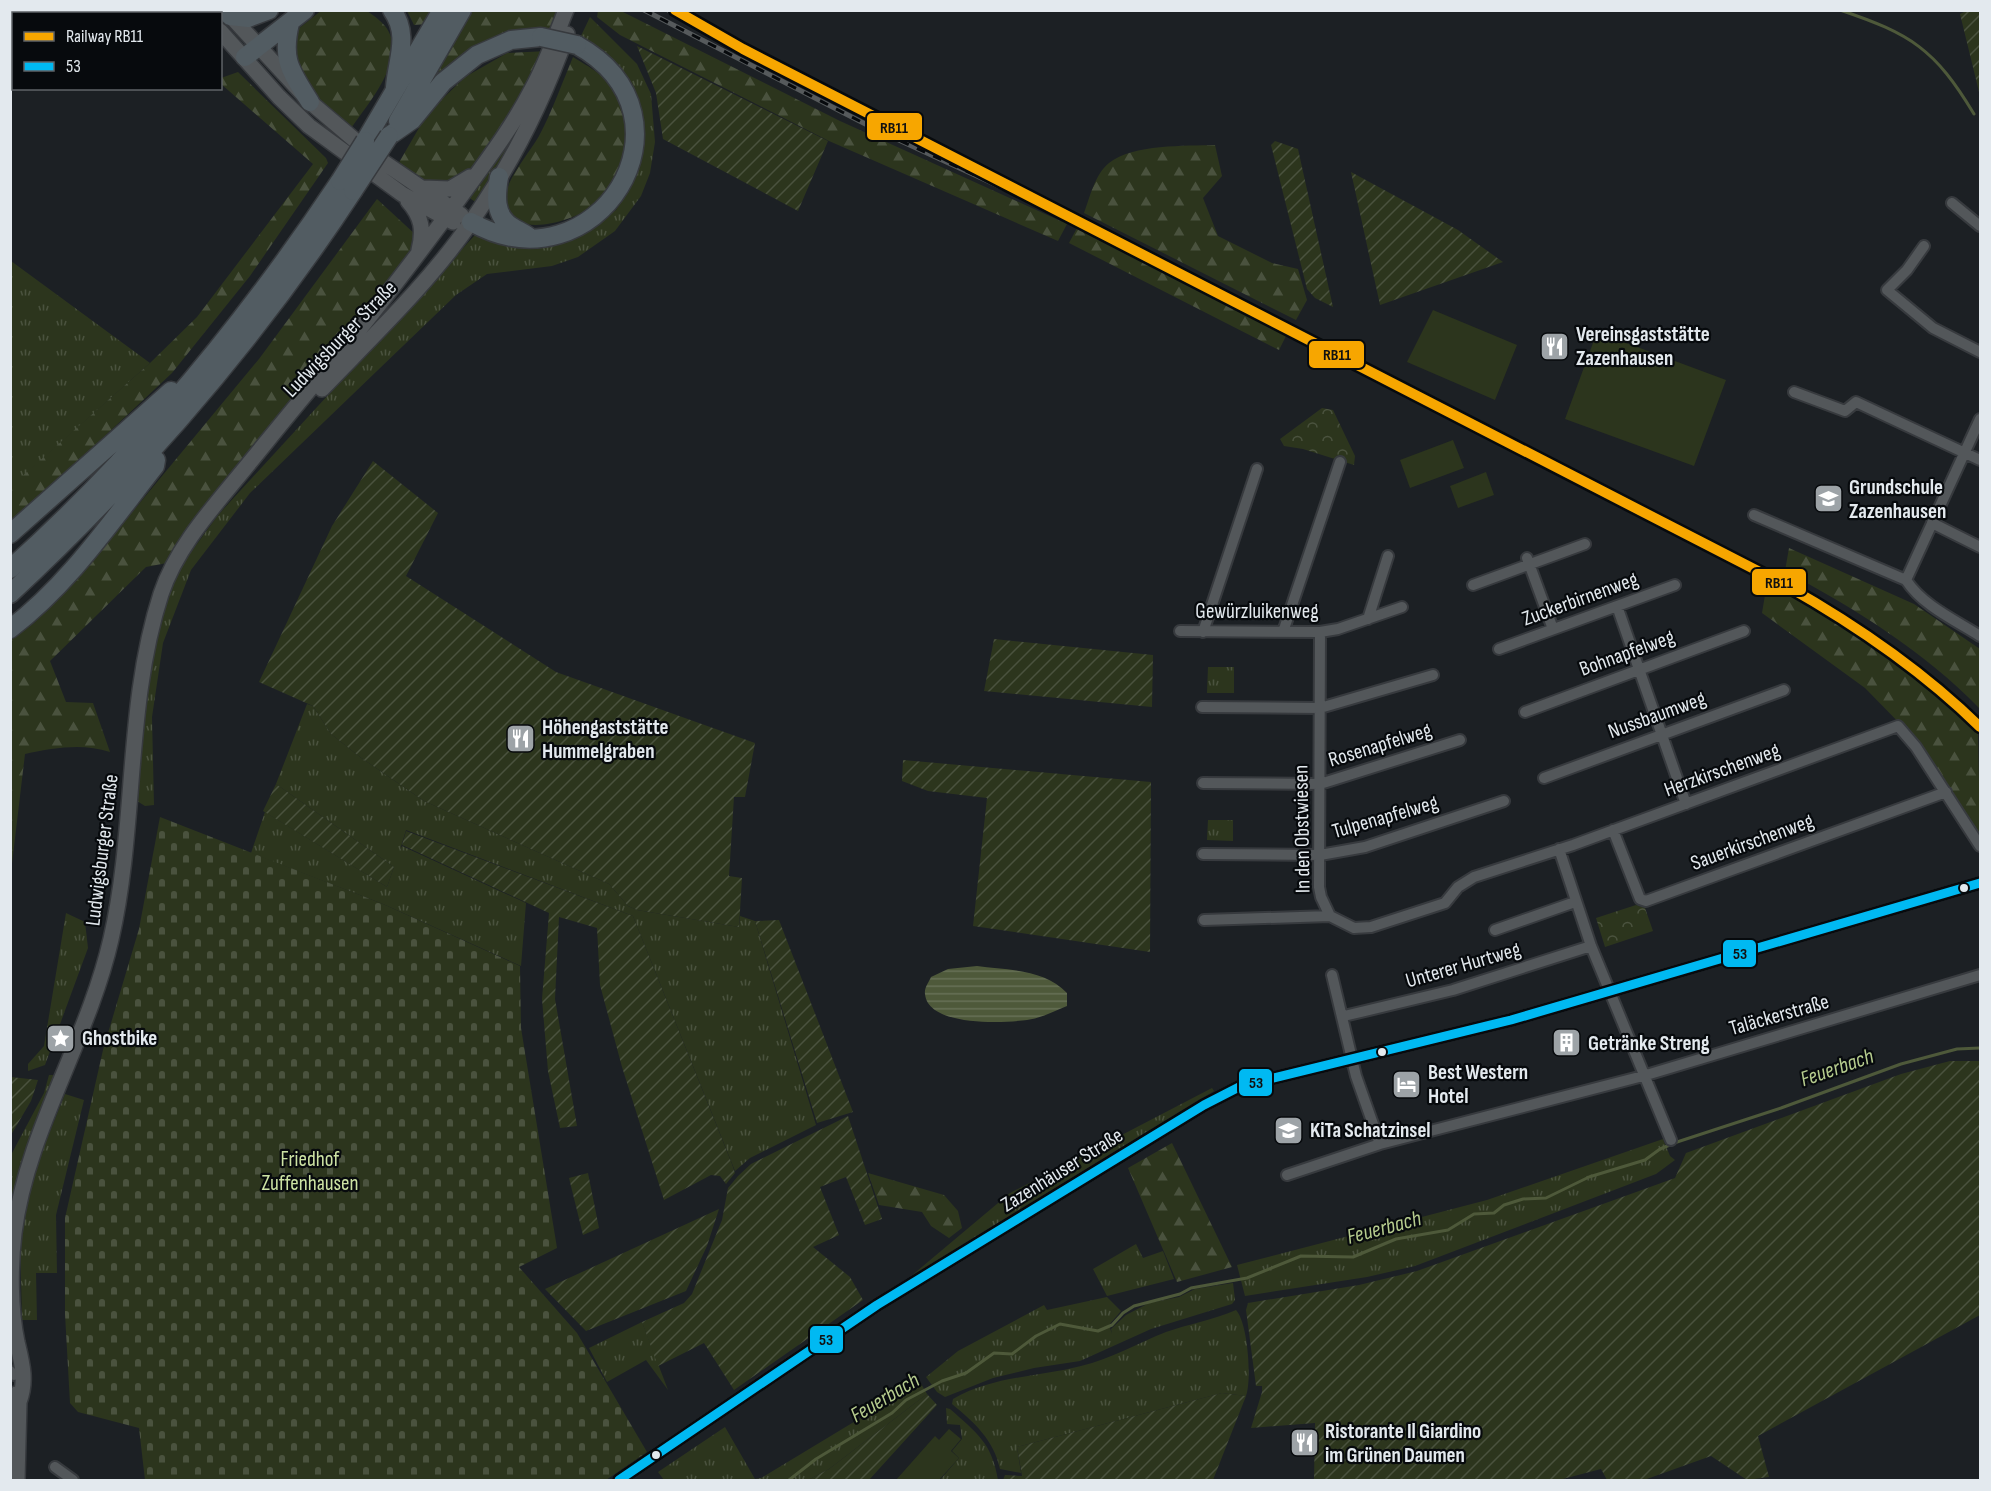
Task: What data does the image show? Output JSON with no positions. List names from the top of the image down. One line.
{"streets":{"main road":["Ludwigsburger Straße"],"street":["Zuckerbirnenweg","Gewürzluikenweg","Bohnapfelweg","Nussbaumweg","Rosenapfelweg","Herzkirschenweg","Tulpenapfelweg","In den Obstwiesen","Sauerkirschenweg","Unterer Hurtweg","Taläckerstraße","Zazenhäuser Straße"]},"crossings":[["Gewürzluikenweg","In den Obstwiesen"],["Rosenapfelweg","In den Obstwiesen"],["Herzkirschenweg","In den Obstwiesen"],["Herzkirschenweg","Sauerkirschenweg"],["Tulpenapfelweg","In den Obstwiesen"]],"water":["Feuerbach"],"parks":["Friedhof Zuffenhausen"],"places":{"restaurant":["Vereinsgaststätte Zazenhausen","Höhengaststätte Hummelgraben","Ristorante Il Giardino im Grünen Daumen"],"school or university":["Grundschule Zazenhausen","KiTa Schatzinsel"],"place":["Ghostbike"],"building":["Getränke Streng"],"hotel":["Best Western Hotel"]},"lines":["rail line RB11","transit line 53"],"legend":["Railway RB11","53"]}
